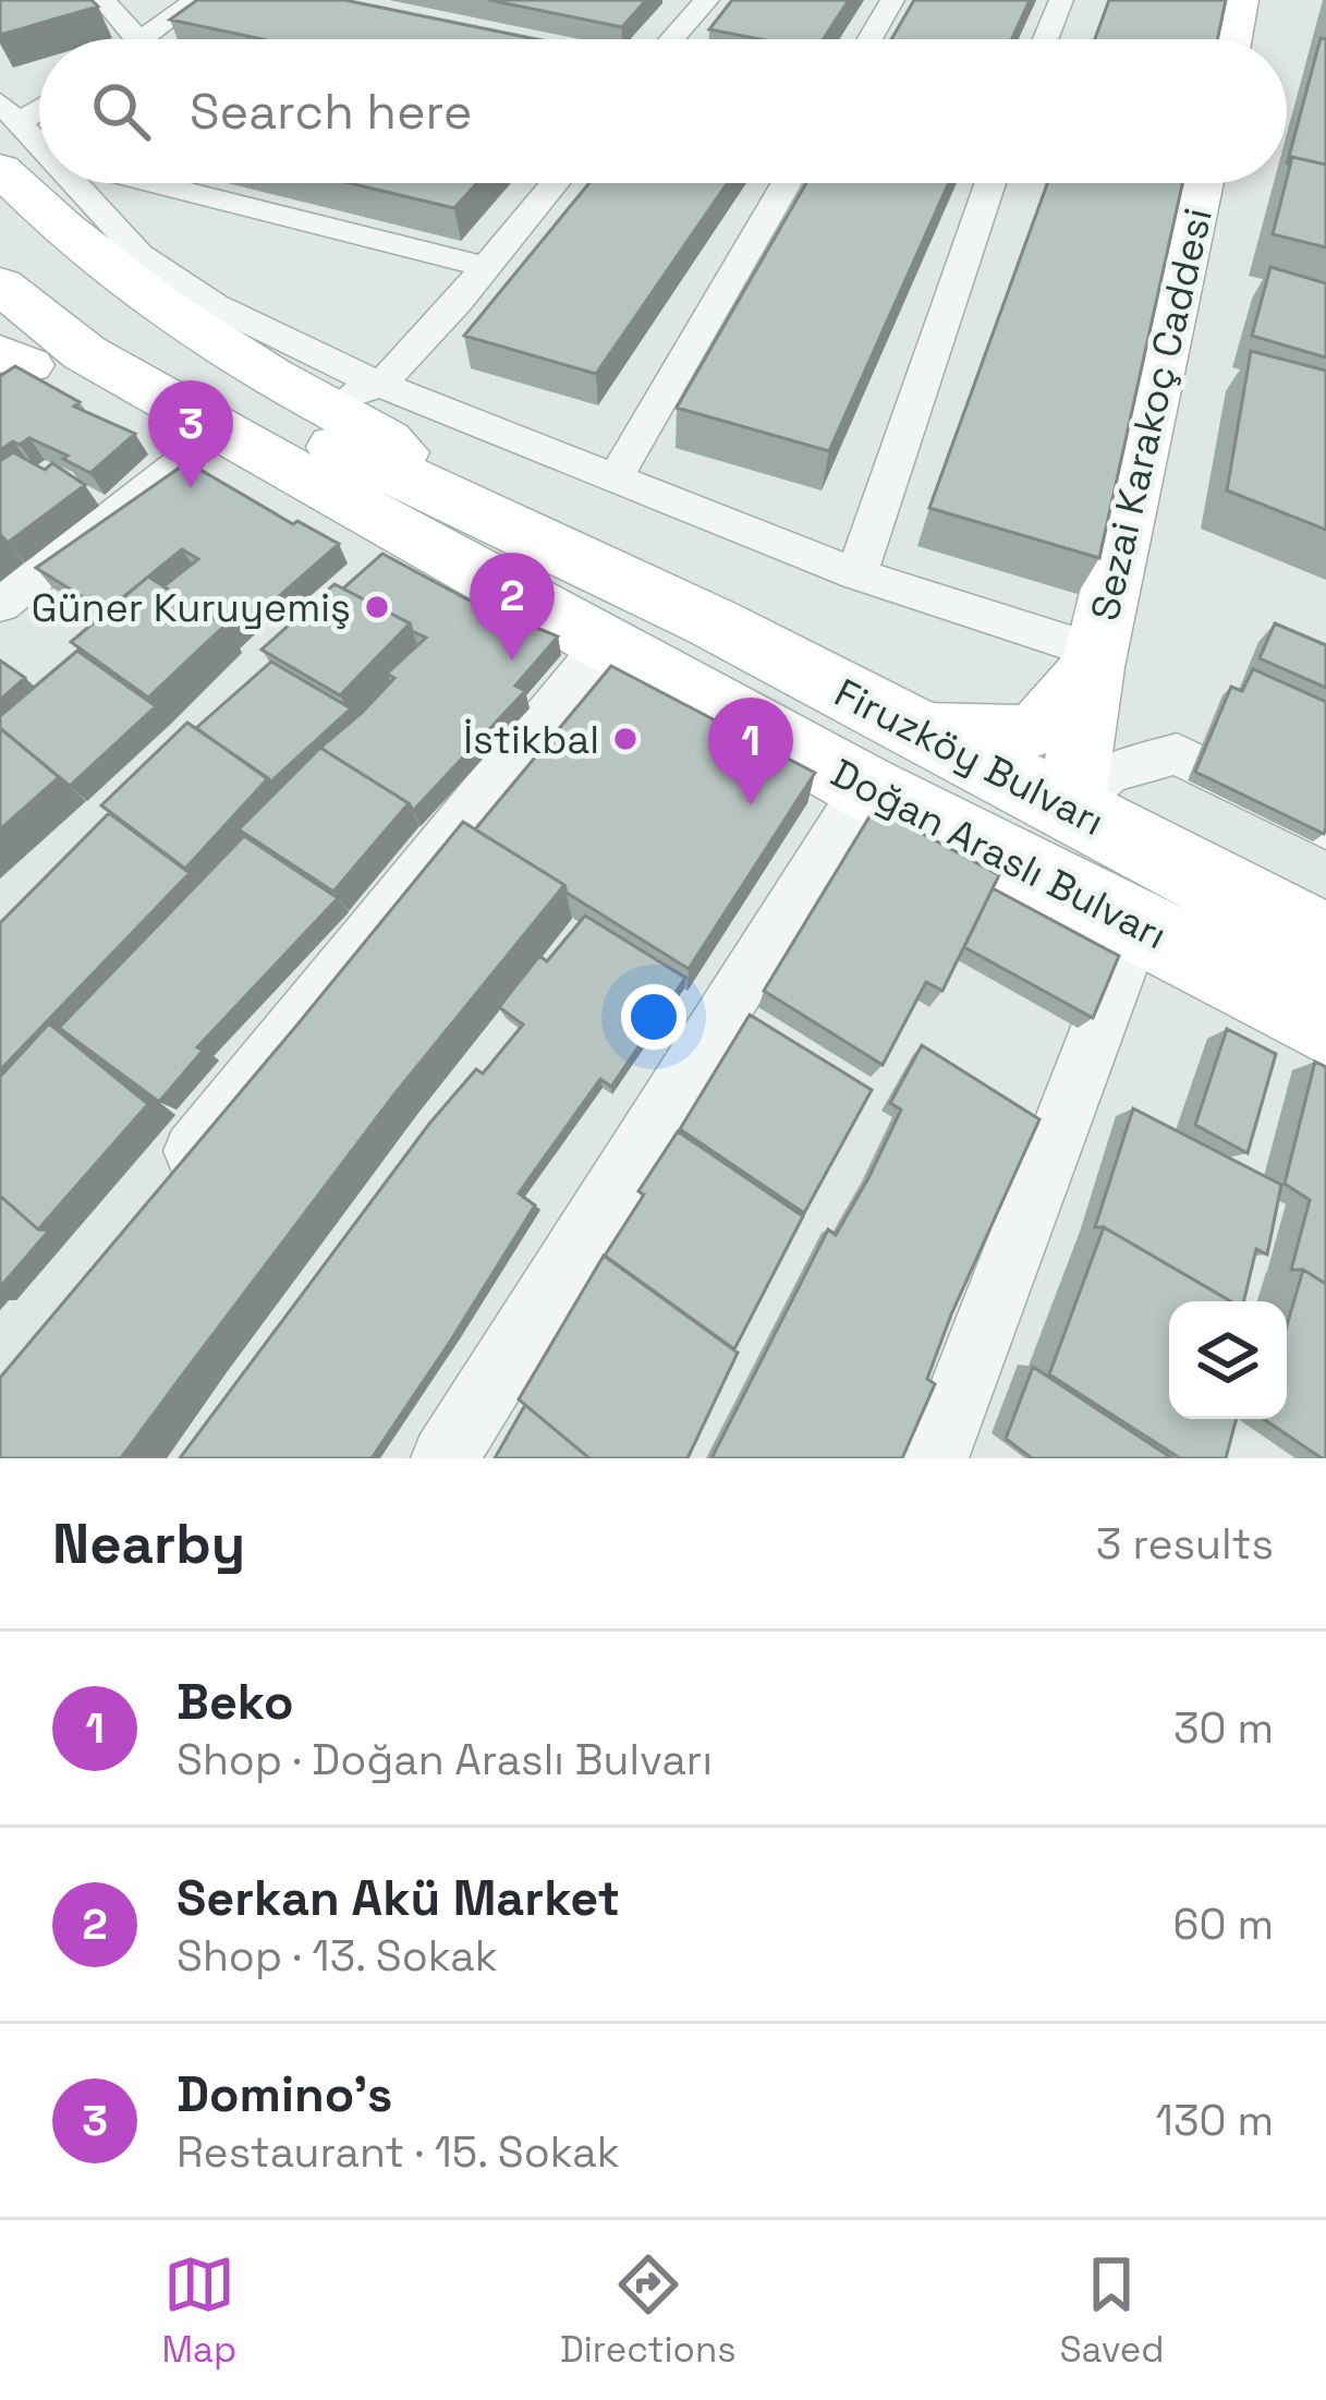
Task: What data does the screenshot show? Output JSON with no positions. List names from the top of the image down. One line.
{"streets":{"main road":["Firuzköy Bulvarı","Doğan Araslı Bulvarı"],"street":["Sezai Karakoç Caddesi"]},"crossings":[["Sezai Karakoç Caddesi","Firuzköy Bulvarı"],["Firuzköy Bulvarı","Doğan Araslı Bulvarı"]],"places":["Güner Kuruyemiş","İstikbal"],"page":{"search":"Search here","pins":["3","2","1"],"heading":["Nearby","3 results"],"list":[{"mark":"1","name":"Beko","note":"Shop · Doğan Araslı Bulvarı","value":"30 m"},{"mark":"2","name":"Serkan Akü Market","note":"Shop · 13. Sokak","value":"60 m"},{"mark":"3","name":"Domino's","note":"Restaurant · 15. Sokak","value":"130 m"}],"nav":["Map","Directions","Saved"]}}
